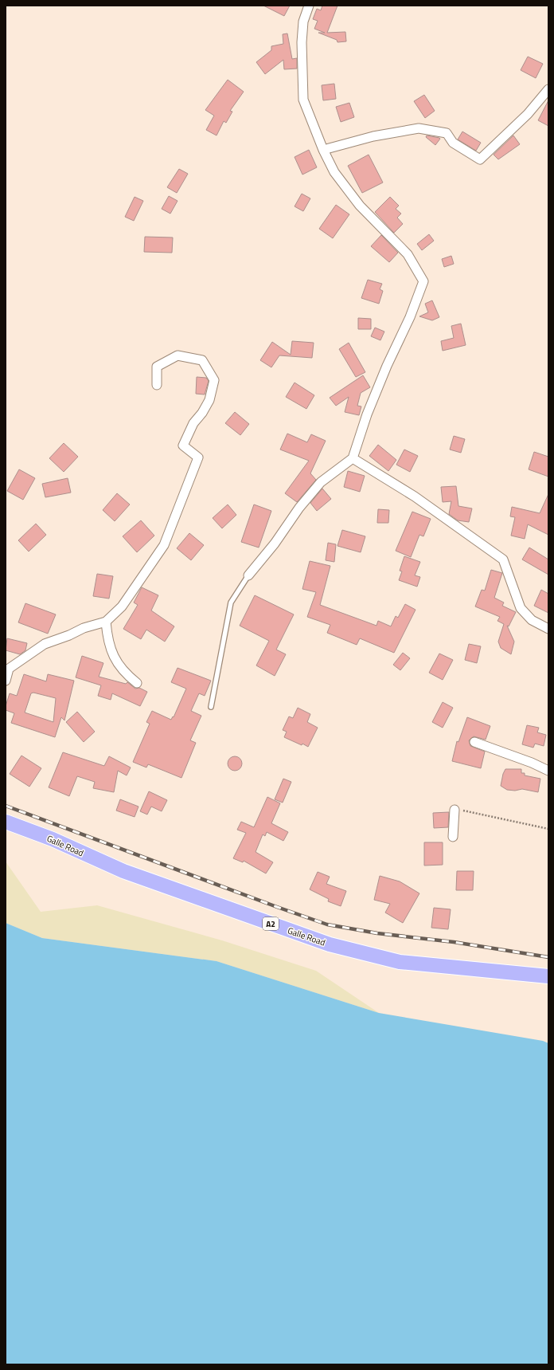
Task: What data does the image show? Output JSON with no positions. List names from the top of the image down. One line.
{"streets":{"highway":["Galle Road","A2"]}}
